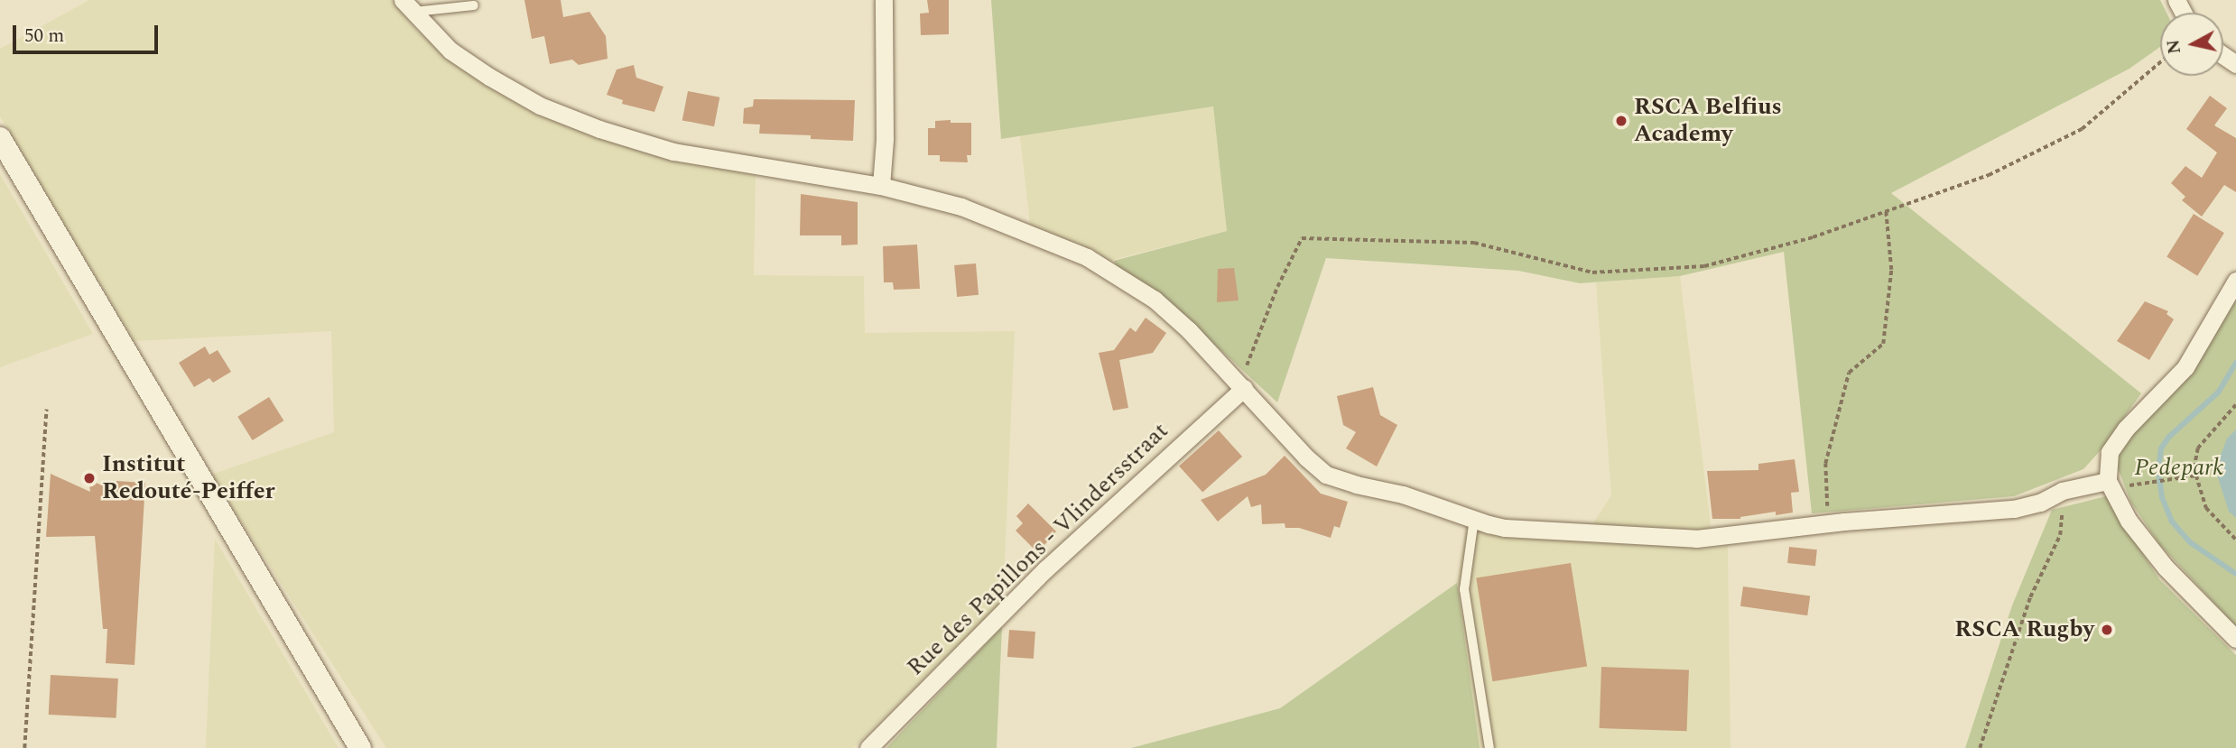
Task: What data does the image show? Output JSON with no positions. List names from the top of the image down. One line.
{"streets":{"street":["Rue des Papillons - Vlindersstraat"]},"parks":["Pedepark"],"places":["RSCA Belfius Academy","Institut Redouté-Peiffer","RSCA Rugby"],"scale_bar":"50 m","north":"left"}
